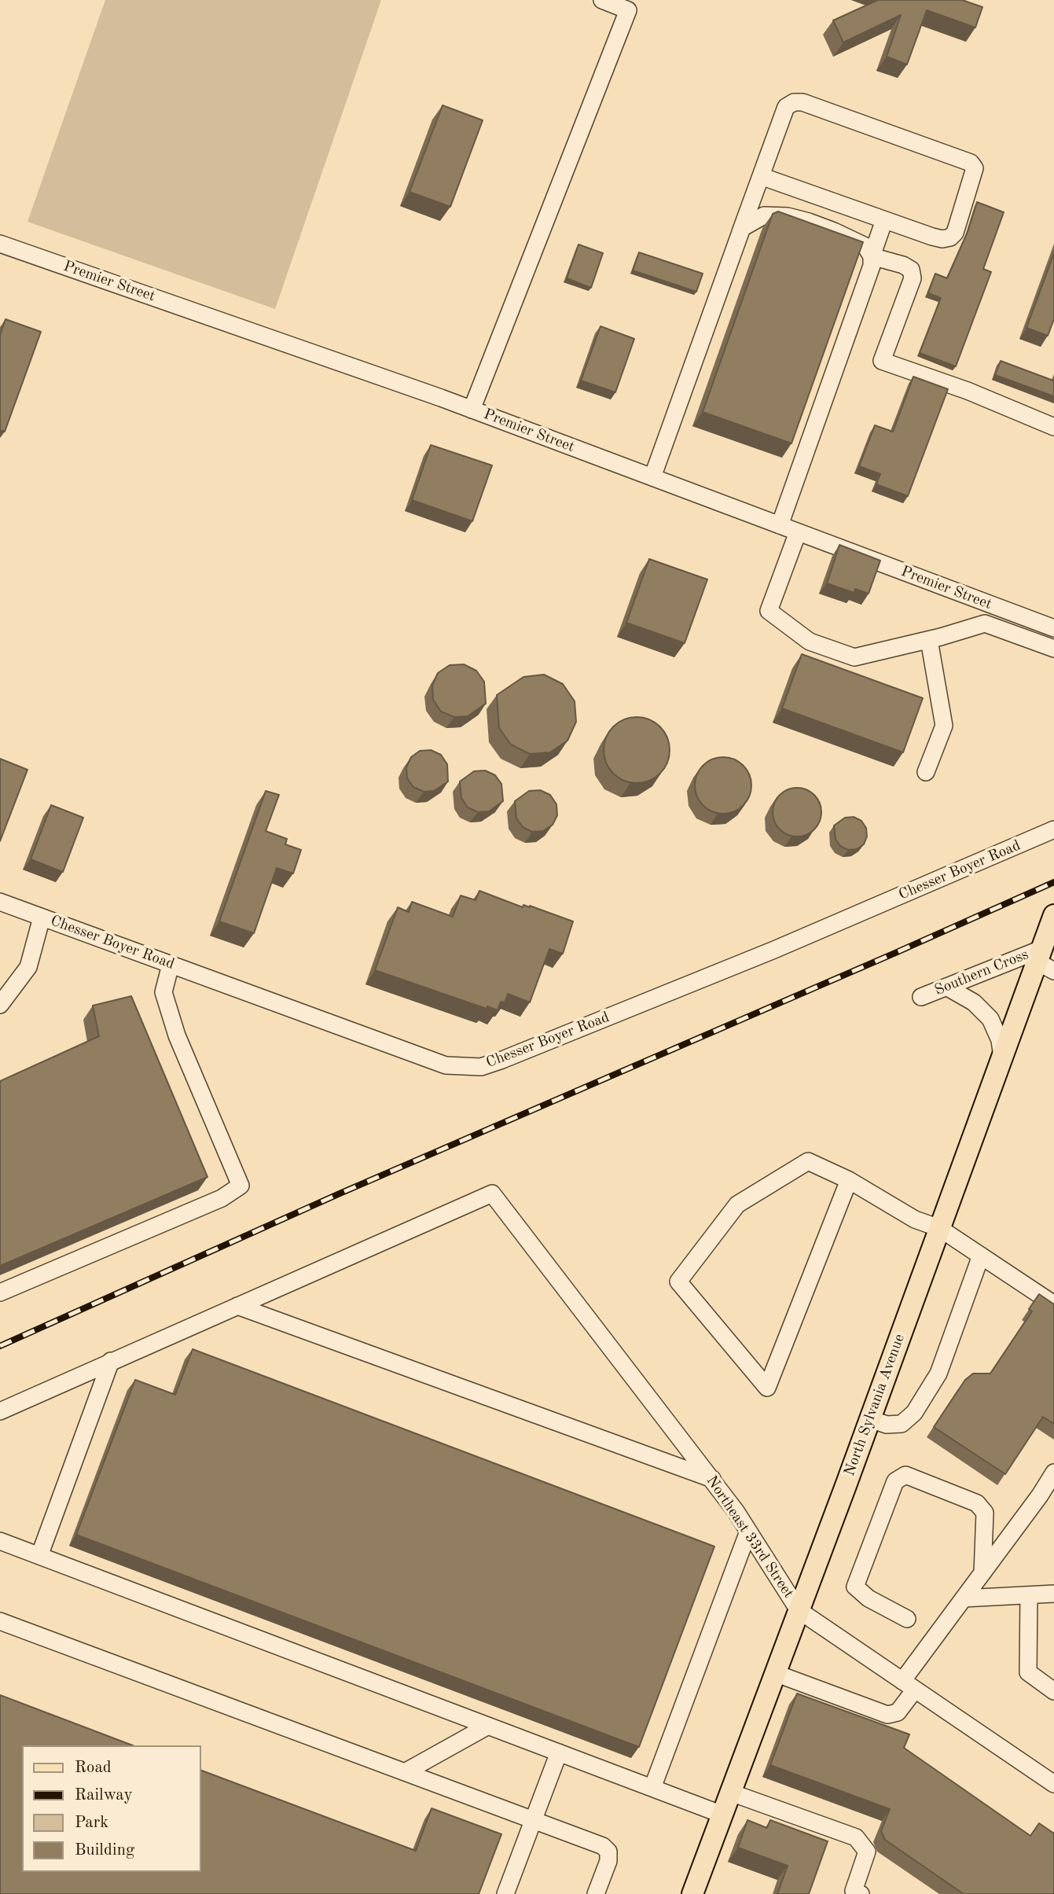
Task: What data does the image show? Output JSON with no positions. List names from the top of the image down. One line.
{"streets":{"main road":["North Sylvania Avenue"],"street":["Premier Street","Chesser Boyer Road","Southern Cross","Northeast 33rd Street"]},"crossings":[["Southern Cross","North Sylvania Avenue"],["North Sylvania Avenue","Northeast 33rd Street"]],"legend":["Road","Railway","Park","Building"]}
